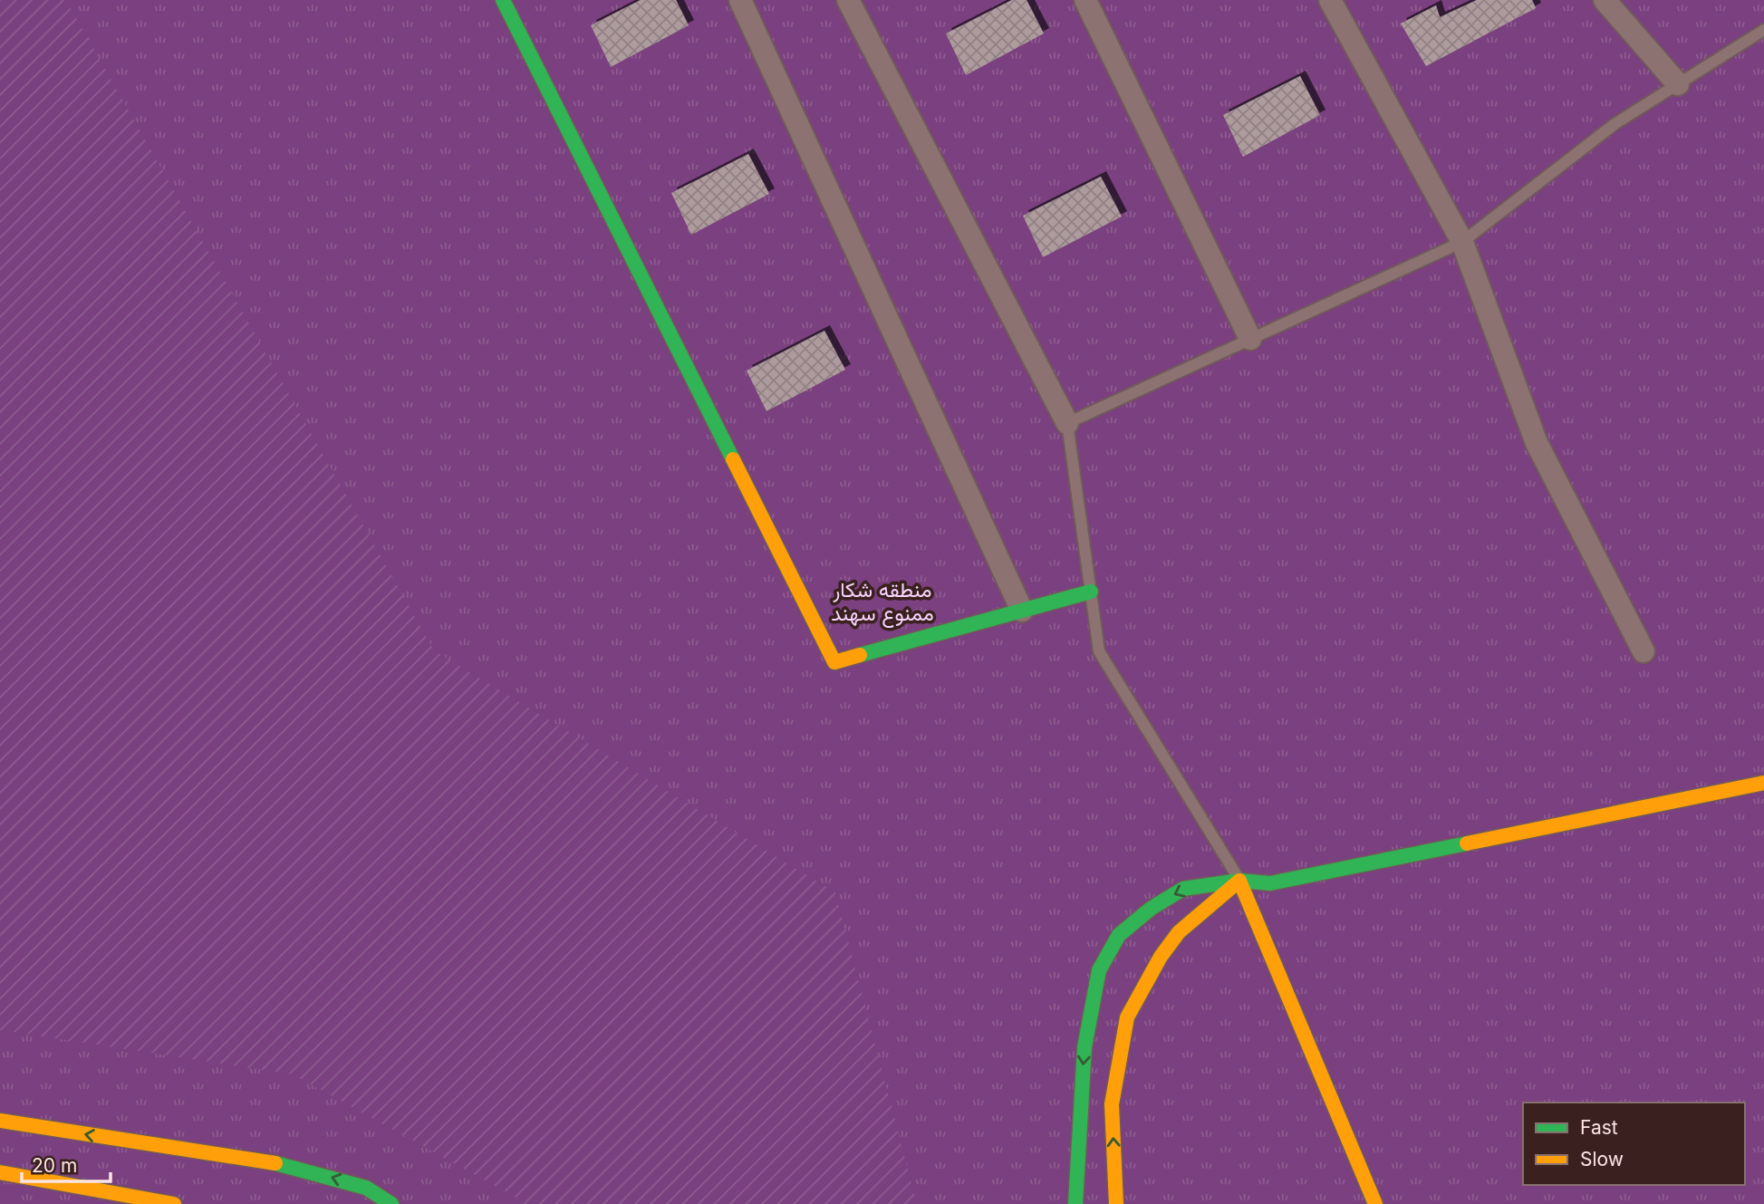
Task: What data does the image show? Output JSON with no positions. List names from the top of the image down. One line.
{"parks":["منطقه شکار ممنوع سهند"],"legend":["Fast","Slow"],"scale_bar":"20 m"}
